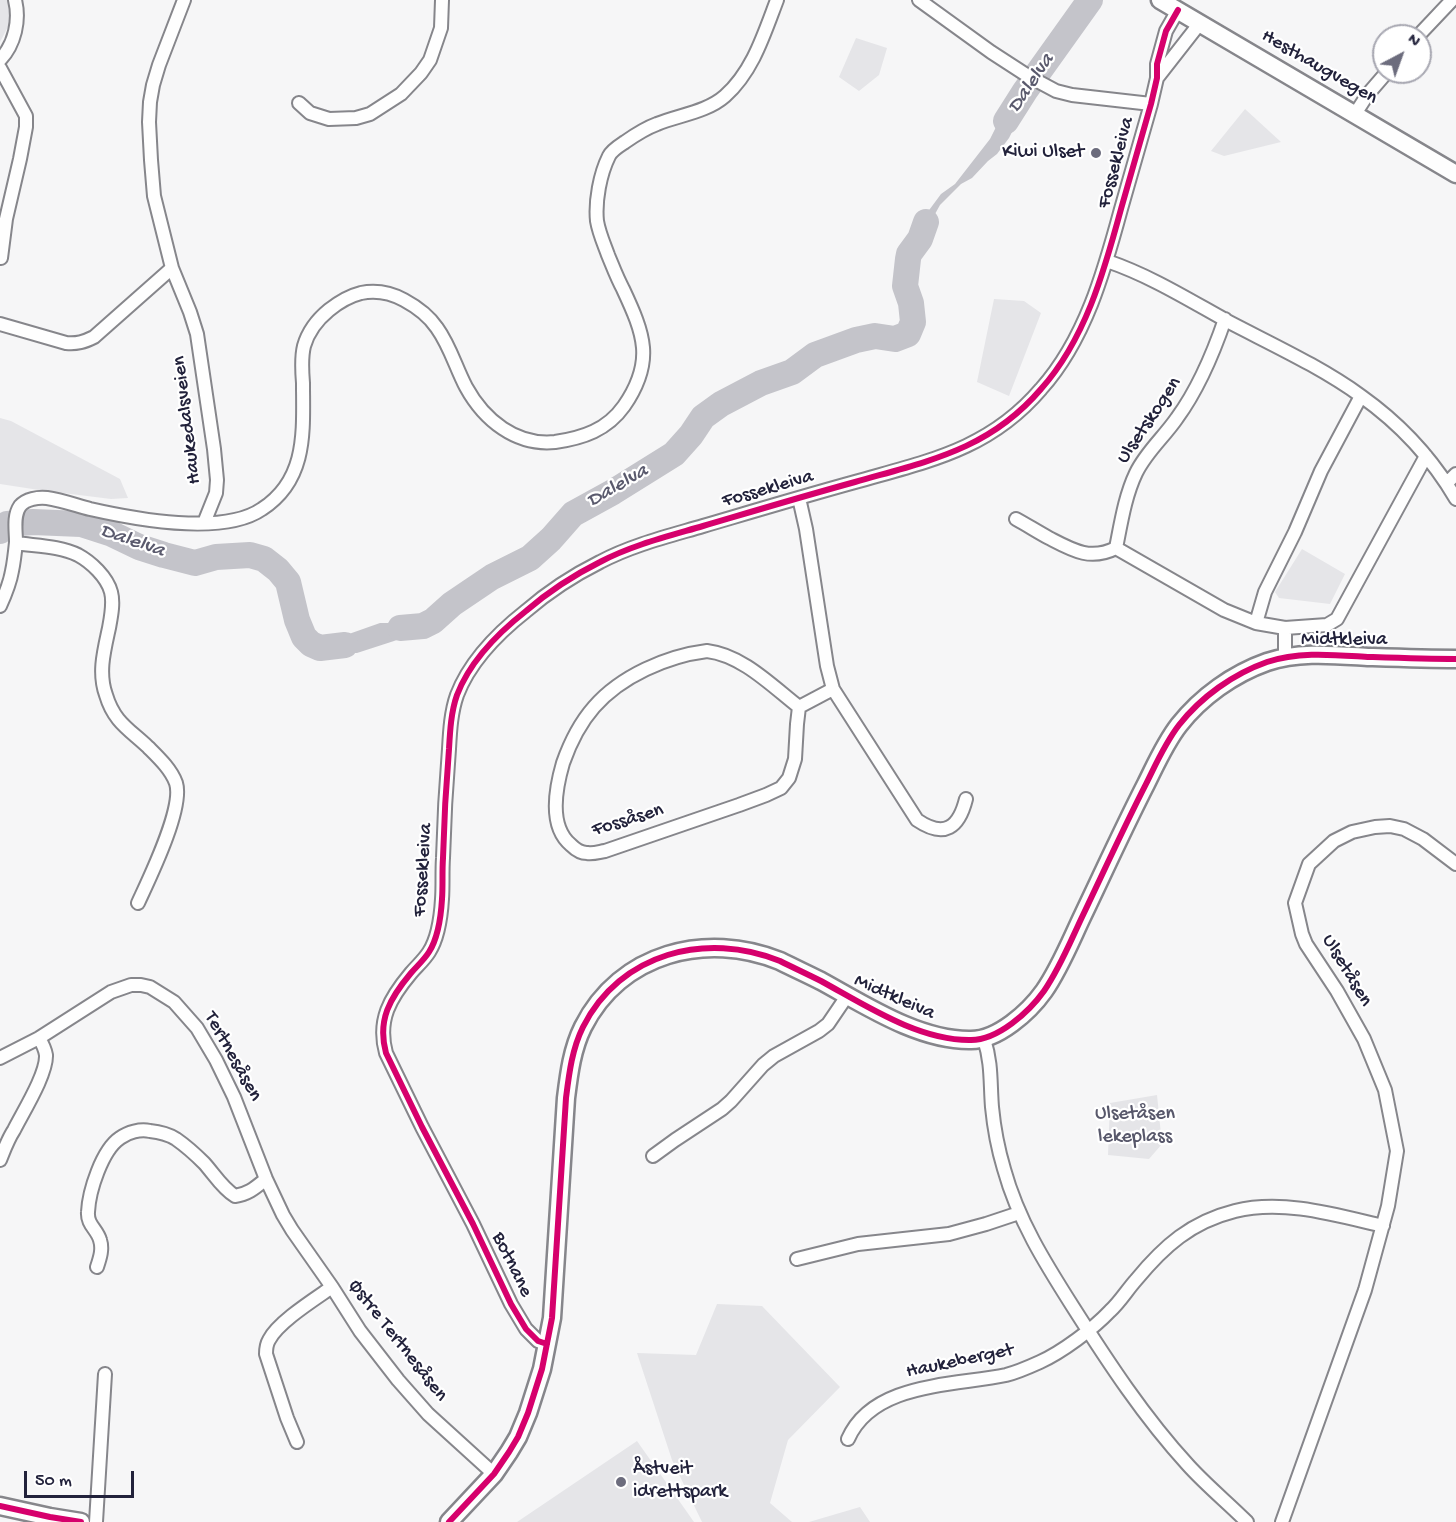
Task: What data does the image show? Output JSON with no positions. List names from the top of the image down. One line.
{"streets":{"street":["Hesthaugvegen","Fossekleiva","Haukedalsveien","Ulsetskogen","Midtkleiva","Fossåsen","Ulsetåsen","Tertnesåsen","Botnane","Østre Tertnesåsen","Haukeberget"]},"crossings":[["Hesthaugvegen","Fossekleiva"],["Fossekleiva","Botnane"],["Ulsetskogen","Midtkleiva"],["Midtkleiva","Botnane"],["Tertnesåsen","Østre Tertnesåsen"]],"water":["Dalelva"],"parks":["Ulsetåsen lekeplass"],"places":["Kiwi Ulset","Åstveit idrettspark"],"scale_bar":"50 m","north":"top right"}
